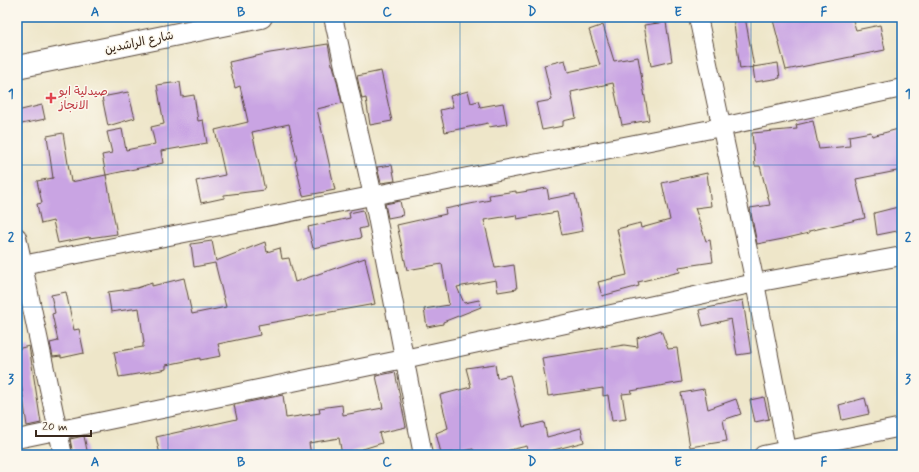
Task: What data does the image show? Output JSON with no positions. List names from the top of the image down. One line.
{"streets":{"street":["شارع الراشدين"]},"places":{"health":["صيدلية ابو الانجاز"]},"scale_bar":"20 m","grid":{"columns":["A","B","C","D","E","F"],"rows":["1","2","3"]}}
